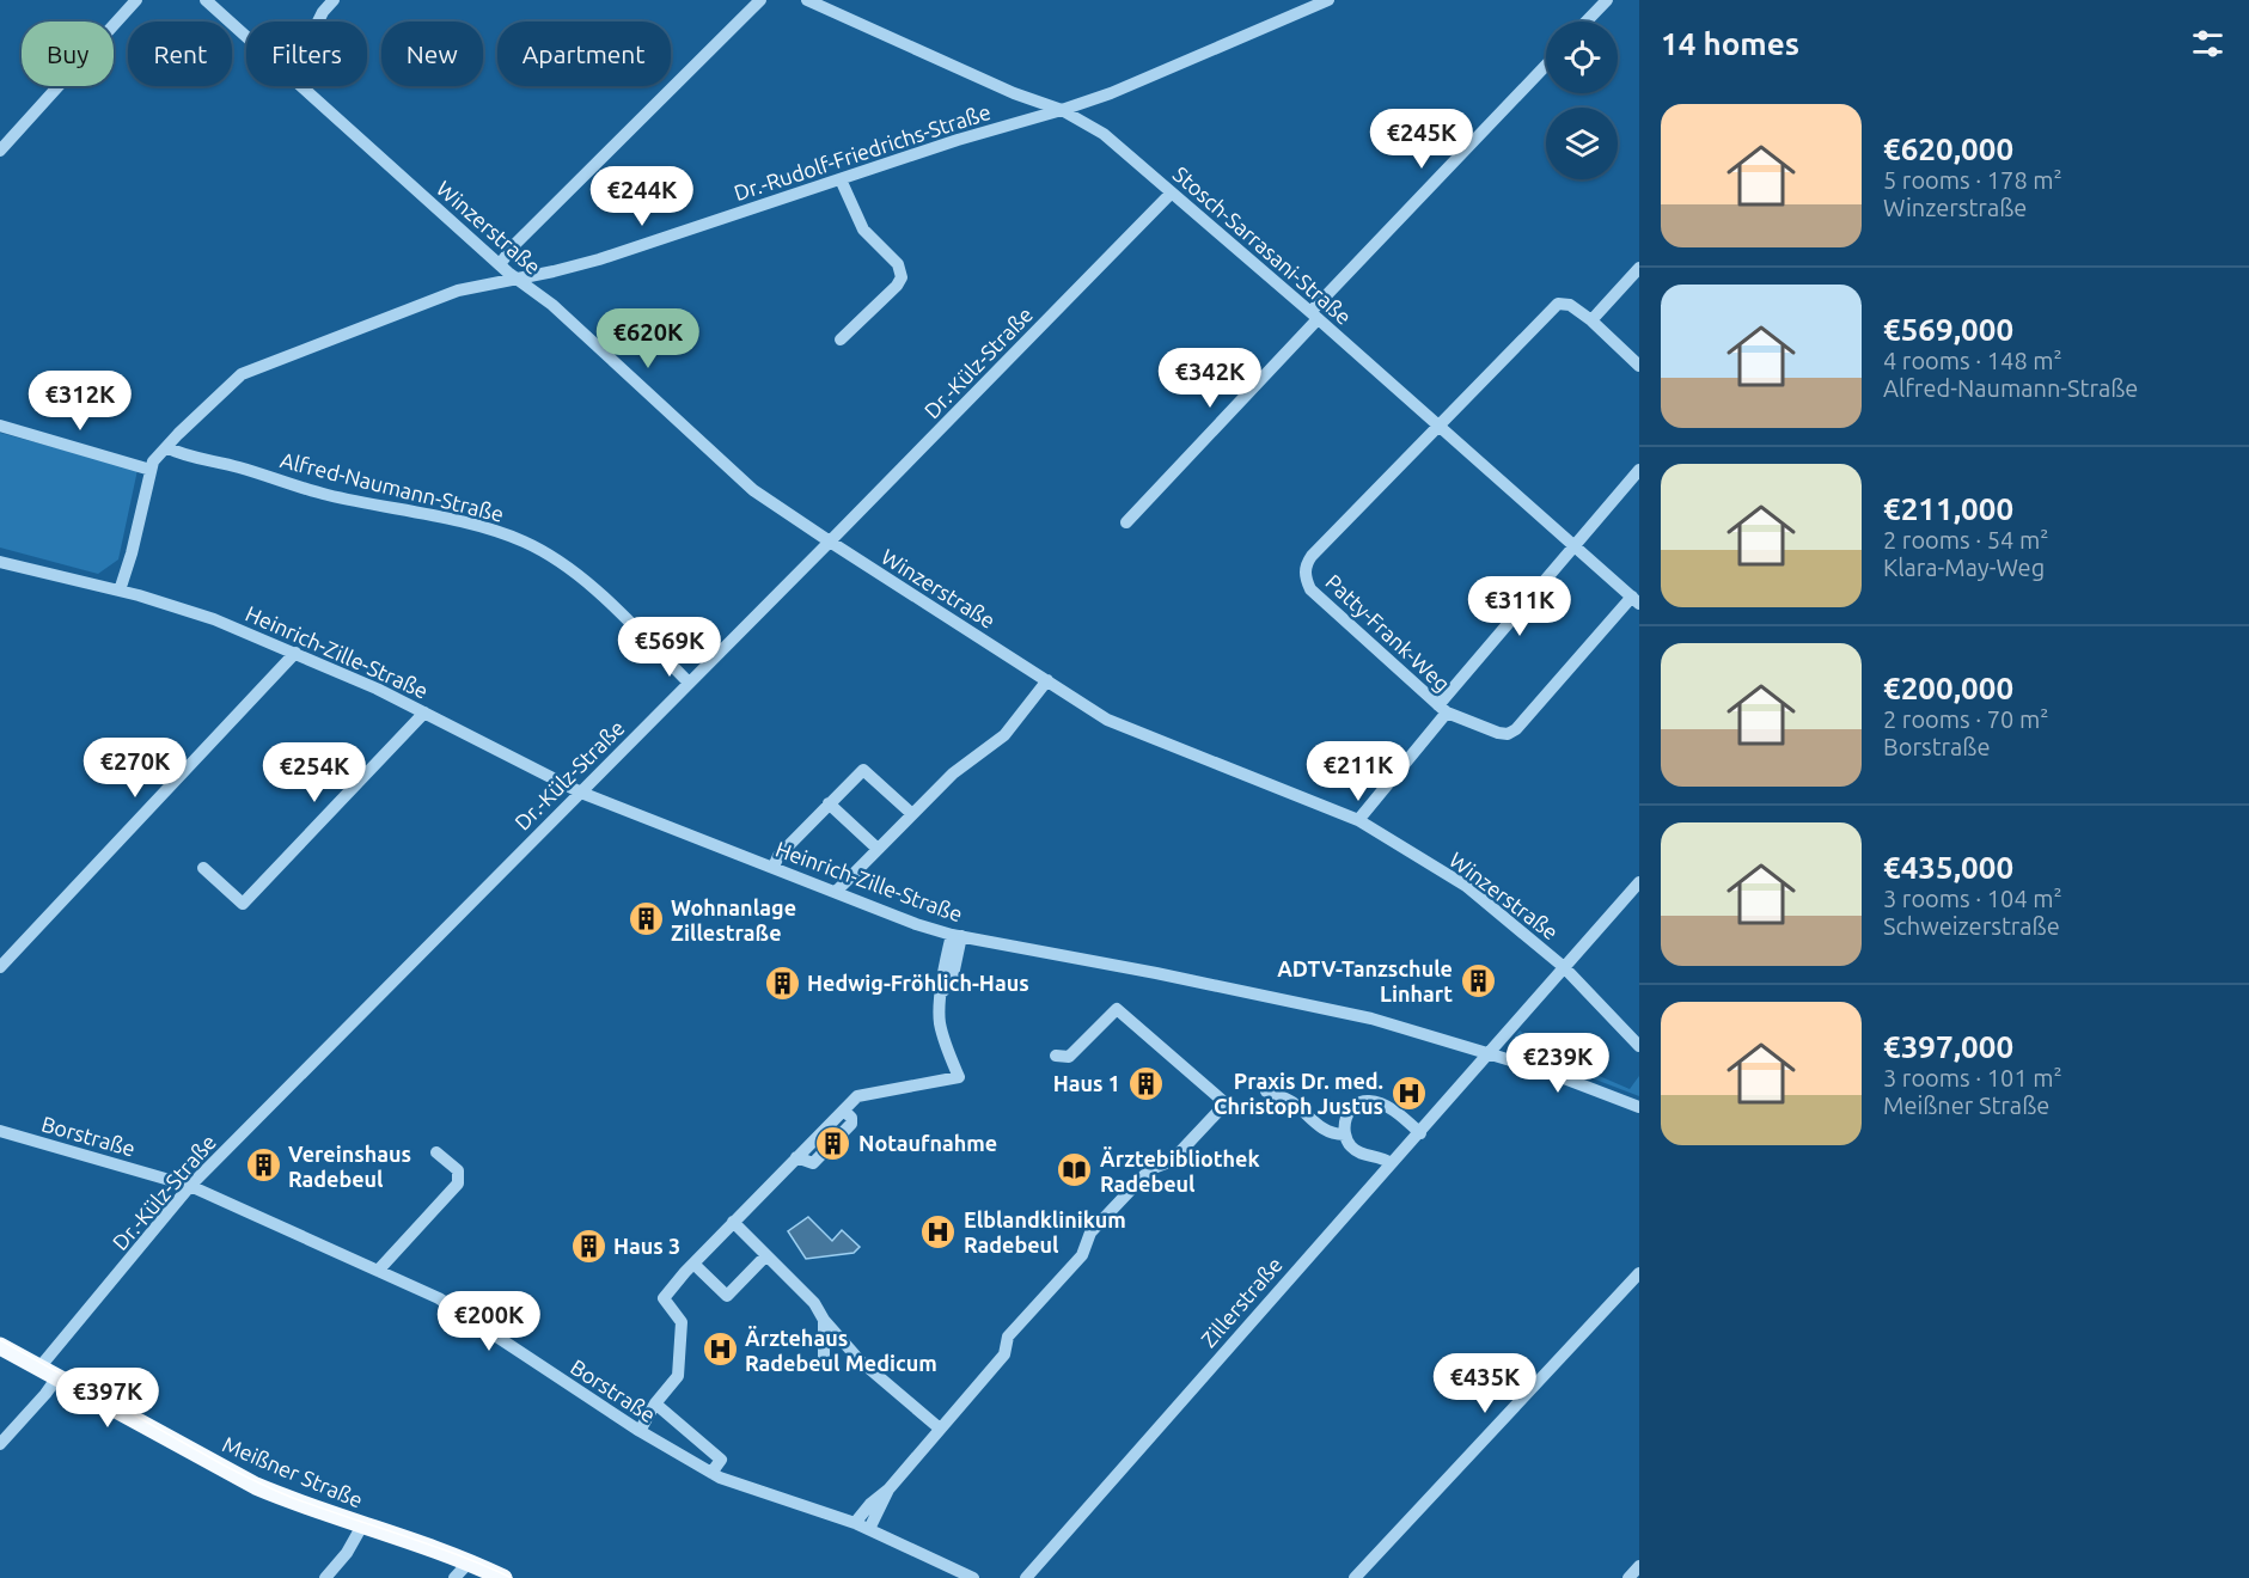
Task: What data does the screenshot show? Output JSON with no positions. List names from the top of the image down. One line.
{"streets":{"main road":["Meißner Straße"],"street":["Dr.-Rudolf-Friedrichs-Straße","Winzerstraße","Stosch-Sarrasani-Straße","Dr.-Külz-Straße","Alfred-Naumann-Straße","Patty-Frank-Weg","Heinrich-Zille-Straße","Borstraße","Zillerstraße"]},"crossings":[["Dr.-Rudolf-Friedrichs-Straße","Winzerstraße"],["Dr.-Rudolf-Friedrichs-Straße","Stosch-Sarrasani-Straße"],["Dr.-Rudolf-Friedrichs-Straße","Alfred-Naumann-Straße"],["Winzerstraße","Dr.-Külz-Straße"],["Winzerstraße","Zillerstraße"],["Stosch-Sarrasani-Straße","Dr.-Külz-Straße"],["Stosch-Sarrasani-Straße","Patty-Frank-Weg"],["Dr.-Külz-Straße","Alfred-Naumann-Straße"],["Dr.-Külz-Straße","Heinrich-Zille-Straße"],["Dr.-Külz-Straße","Borstraße"],["Dr.-Külz-Straße","Meißner Straße"],["Heinrich-Zille-Straße","Zillerstraße"]],"places":{"building":["Wohnanlage Zillestraße","ADTV-Tanzschule Linhart","Hedwig-Fröhlich-Haus","Haus 1","Notaufnahme","Vereinshaus Radebeul","Haus 3"],"hospital":["Praxis Dr. med. Christoph Justus","Elblandklinikum Radebeul","Ärztehaus Radebeul Medicum"],"library":["Ärztebibliothek Radebeul"]},"page":{"heading":"14 homes","chip":["Buy","Rent","Filters","New","Apartment"],"list":[{"name":"€620,000","note":"5 rooms · 178 m² · Winzerstraße"},{"name":"€569,000","note":"4 rooms · 148 m² · Alfred-Naumann-Straße"},{"name":"€211,000","note":"2 rooms · 54 m² · Klara-May-Weg"},{"name":"€200,000","note":"2 rooms · 70 m² · Borstraße"},{"name":"€435,000","note":"3 rooms · 104 m² · Schweizerstraße"},{"name":"€397,000","note":"3 rooms · 101 m² · Meißner Straße"}],"price":["€245K","€244K","€620K","€342K","€312K","€311K","€569K","€270K","€211K","€254K","€239K","€200K","€435K","€397K"]}}
